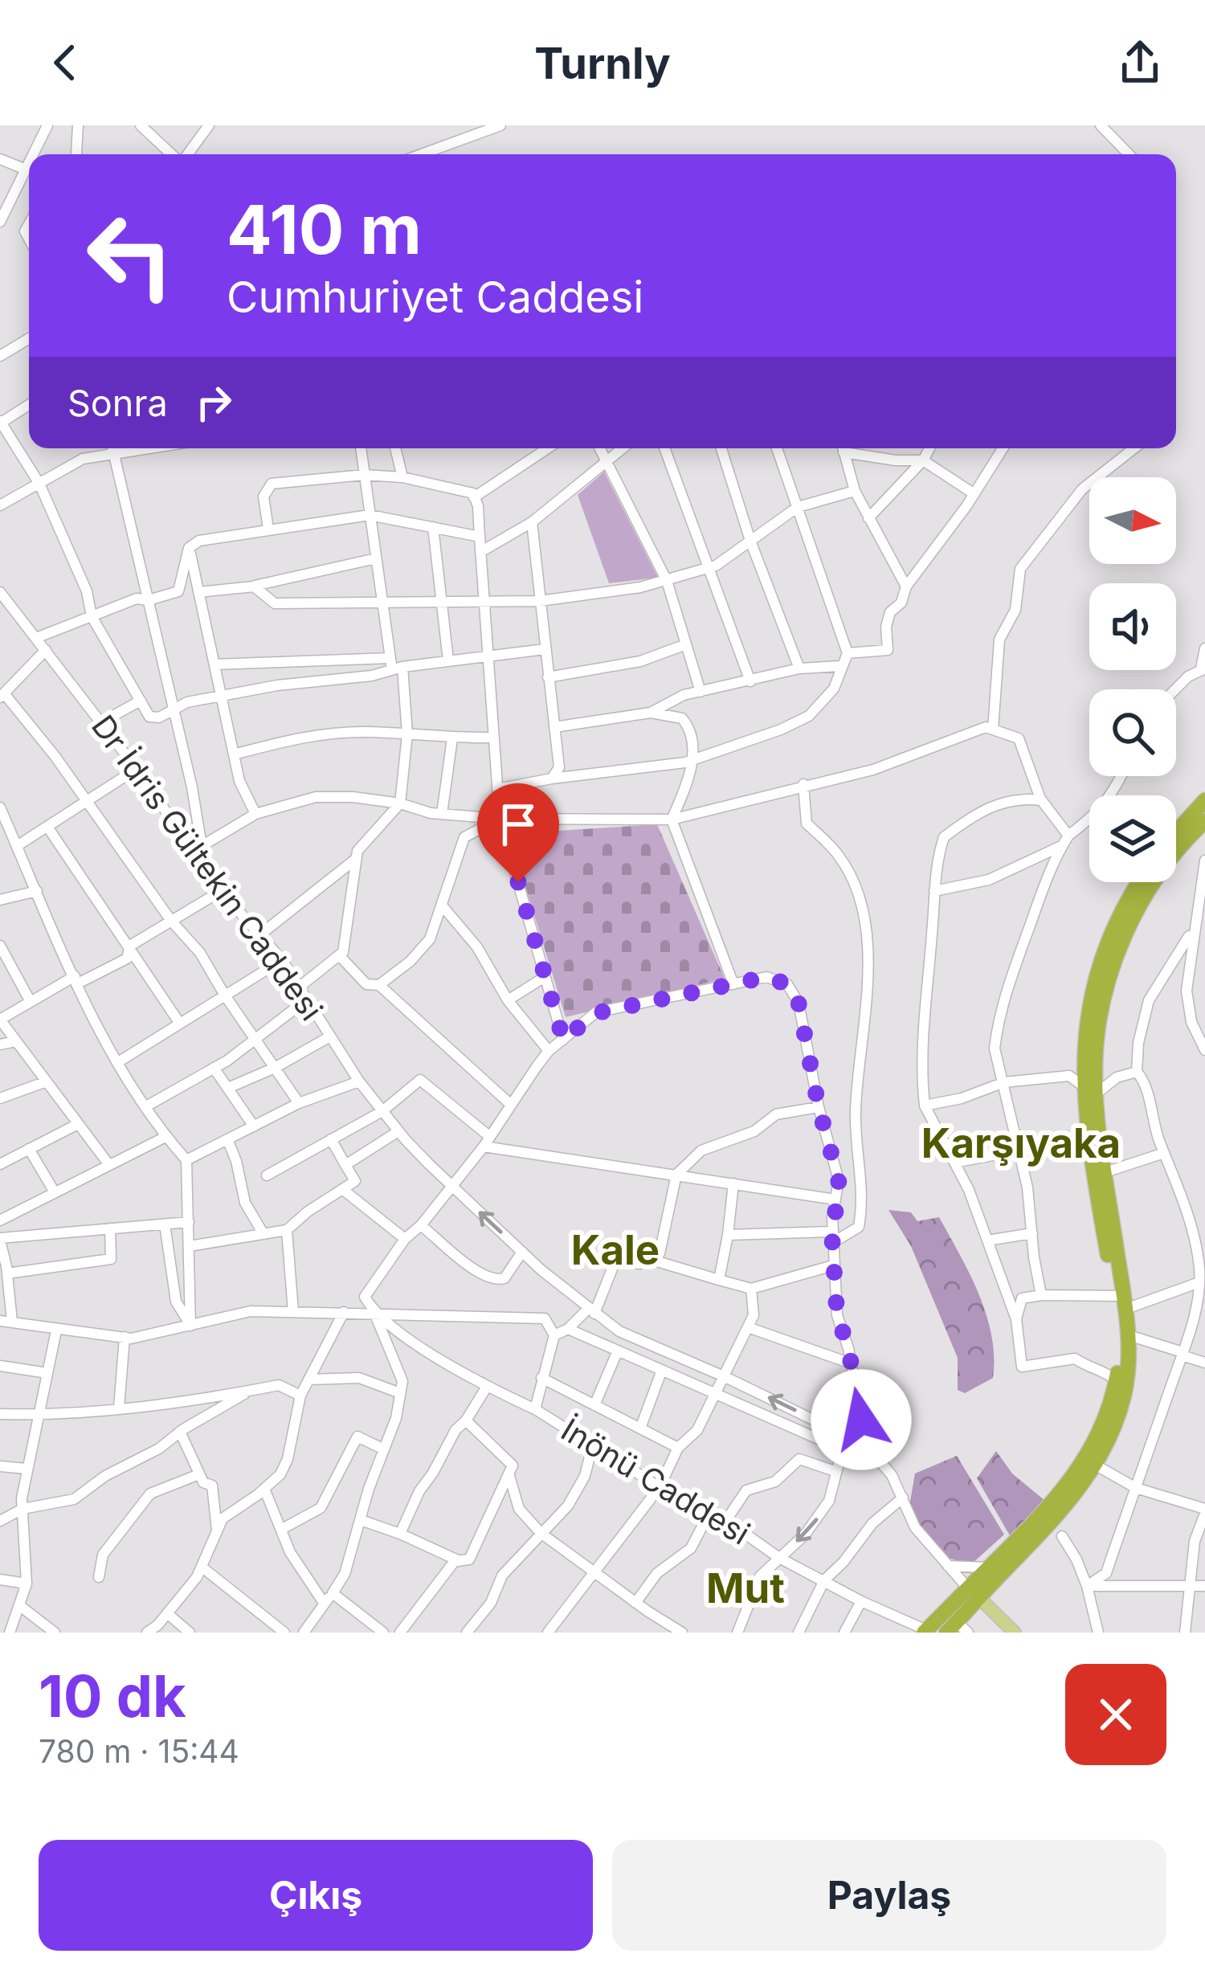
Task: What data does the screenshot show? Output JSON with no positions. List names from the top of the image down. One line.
{"streets":{"street":["Dr İdris Gültekin Caddesi","İnönü Caddesi"]},"districts":["Karşıyaka","Kale","Mut"],"north":"right","page":{"header":"Turnly","turn":["410 m","Cumhuriyet Caddesi"],"then":"Sonra","heading":["10 dk","780 m · 15:44"],"buttons":["Çıkış","Paylaş"]}}
